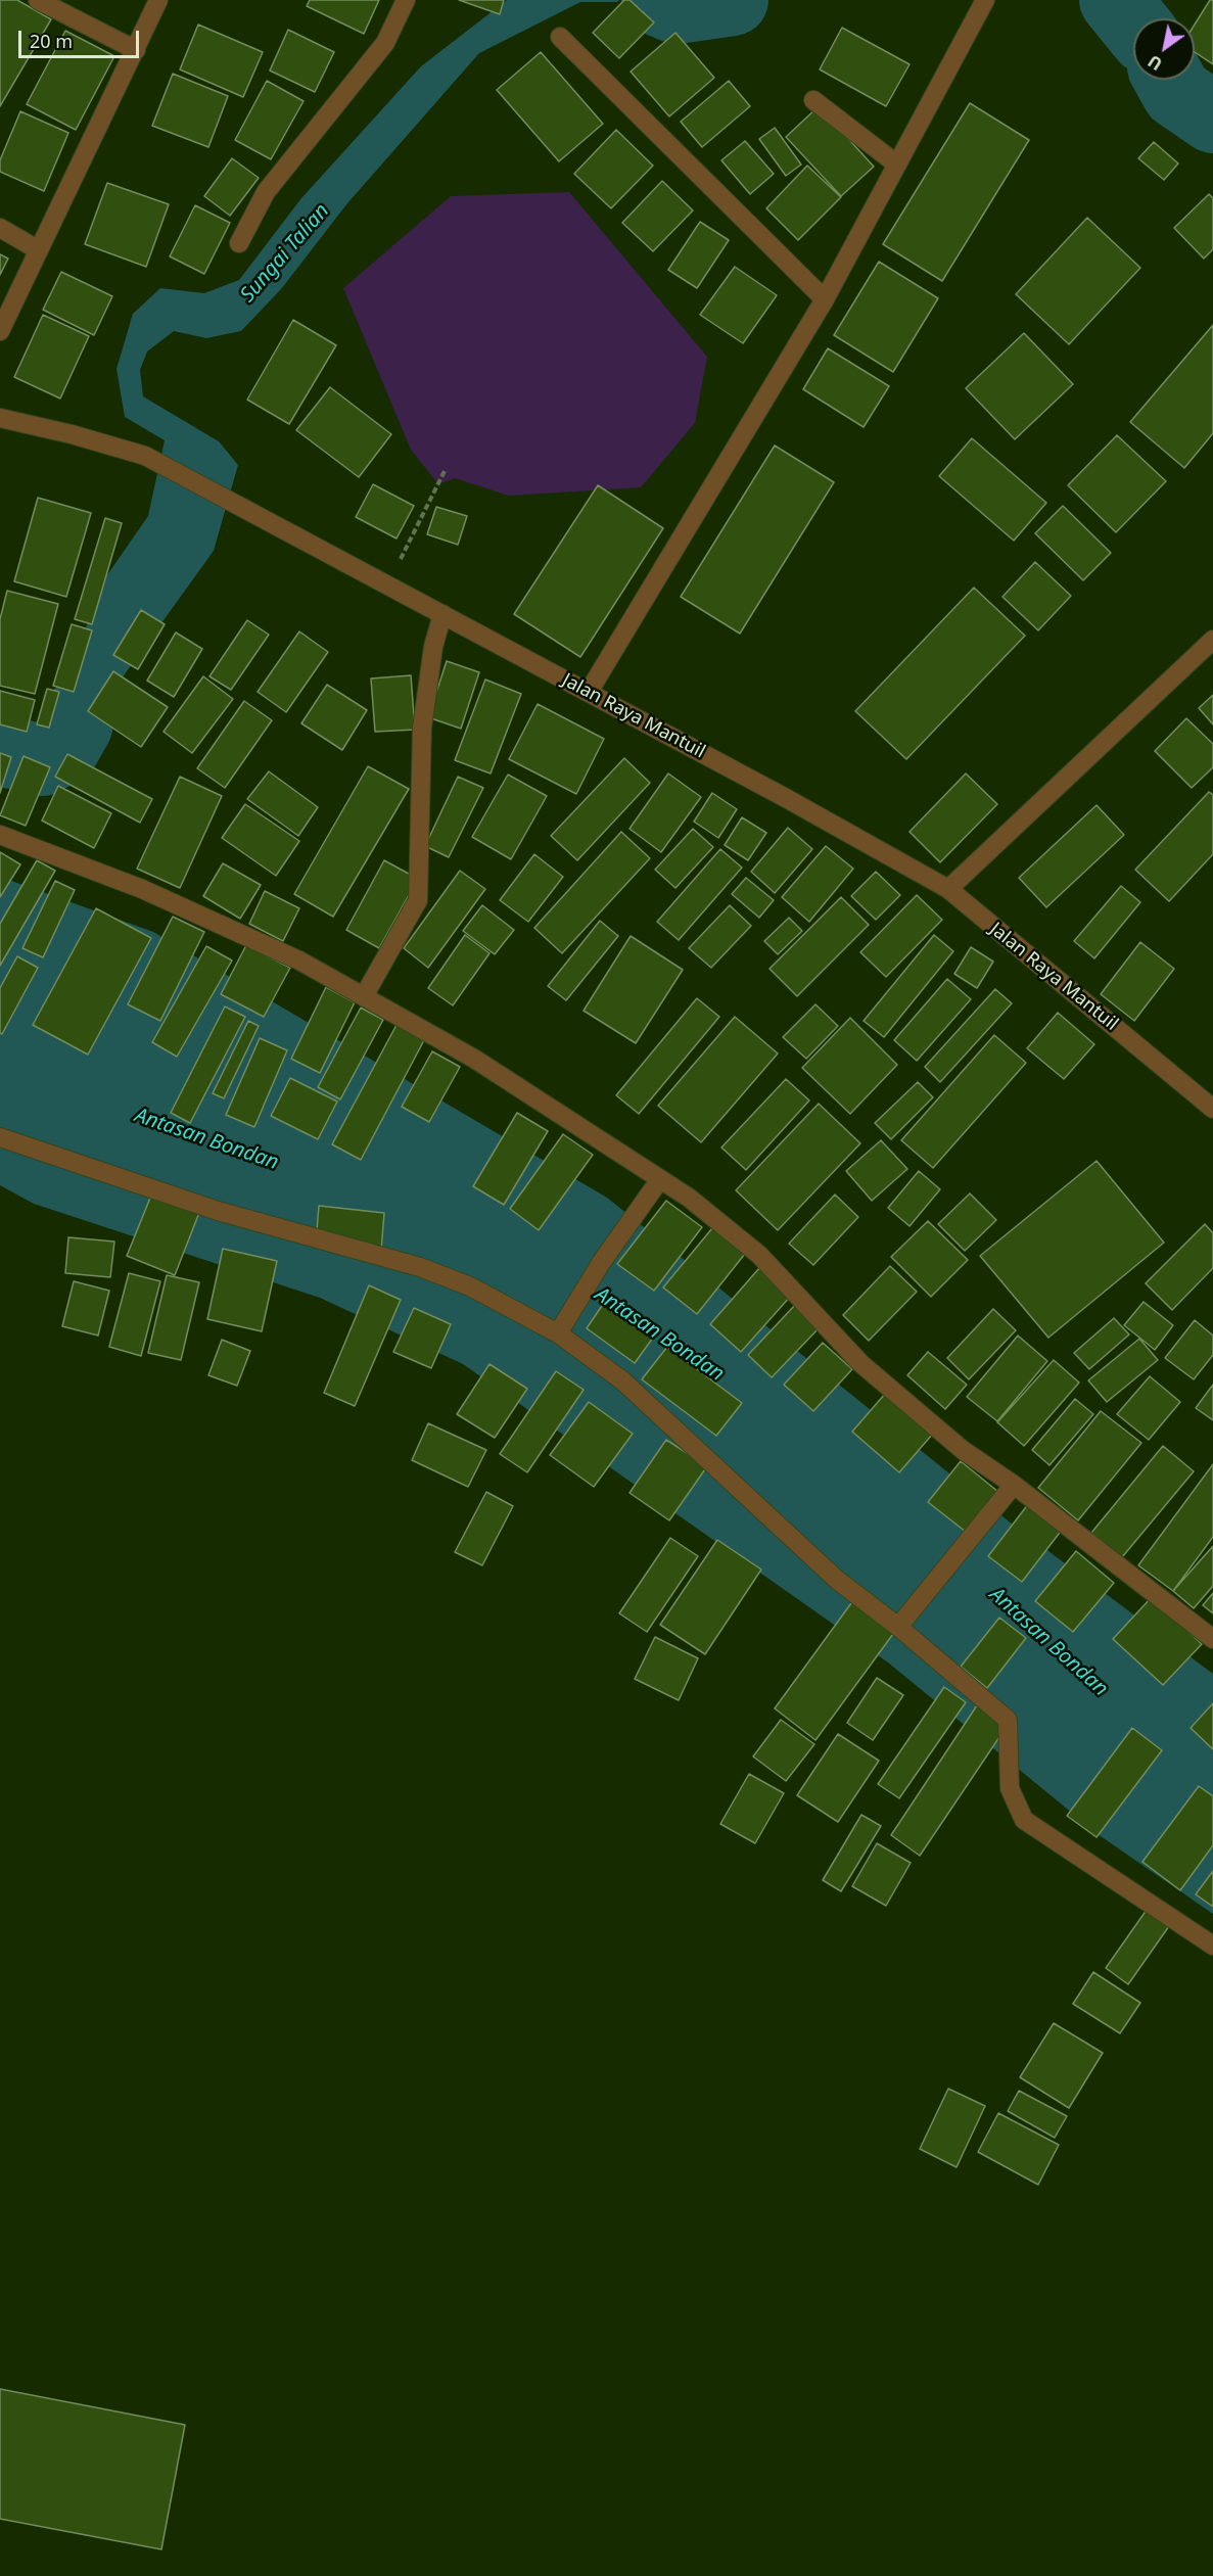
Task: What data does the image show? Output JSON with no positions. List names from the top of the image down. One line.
{"streets":{"street":["Jalan Raya Mantuil"]},"water":["Sungai Talian","Antasan Bondan"],"scale_bar":"20 m","north":"bottom left"}
